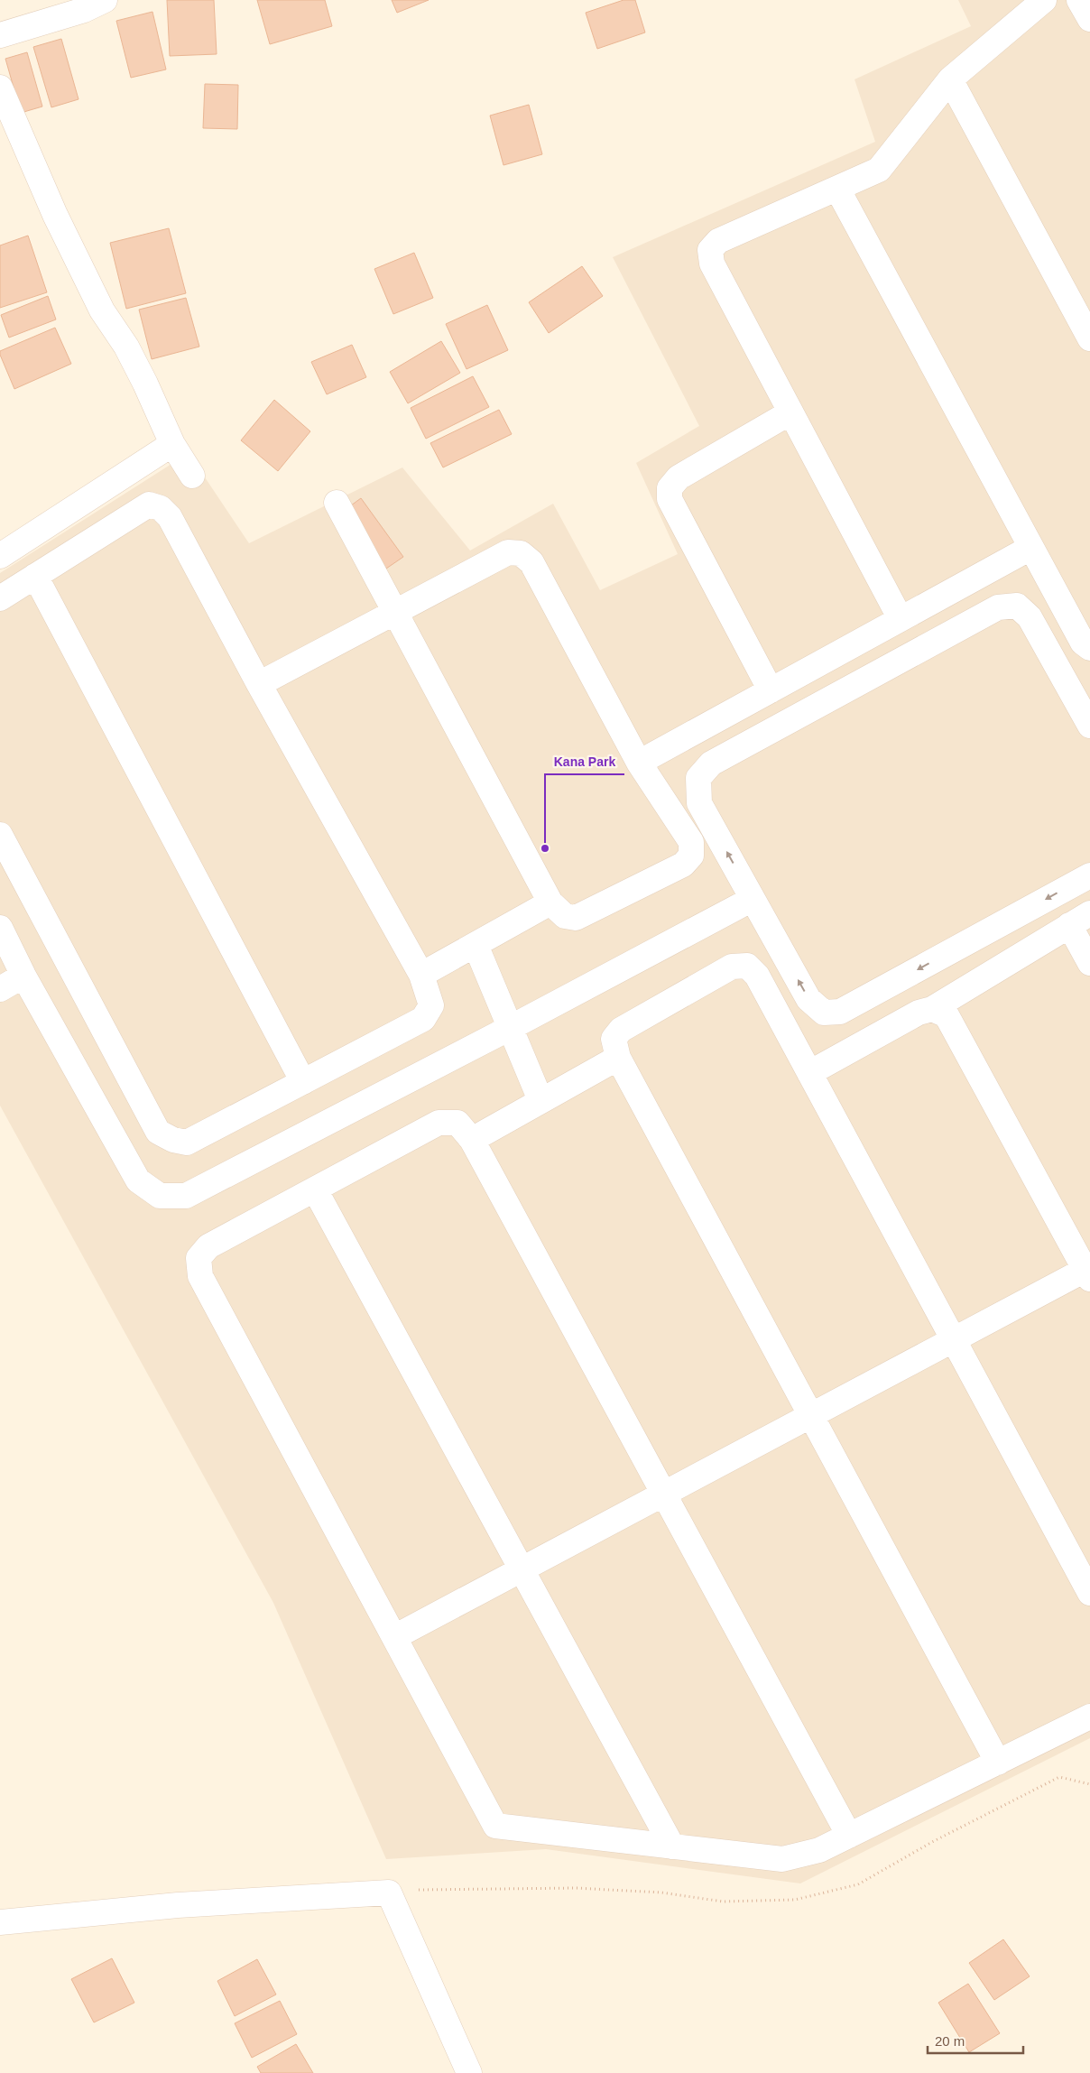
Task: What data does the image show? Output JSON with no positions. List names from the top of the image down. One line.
{"places":["Kana Park"],"scale_bar":"20 m"}
